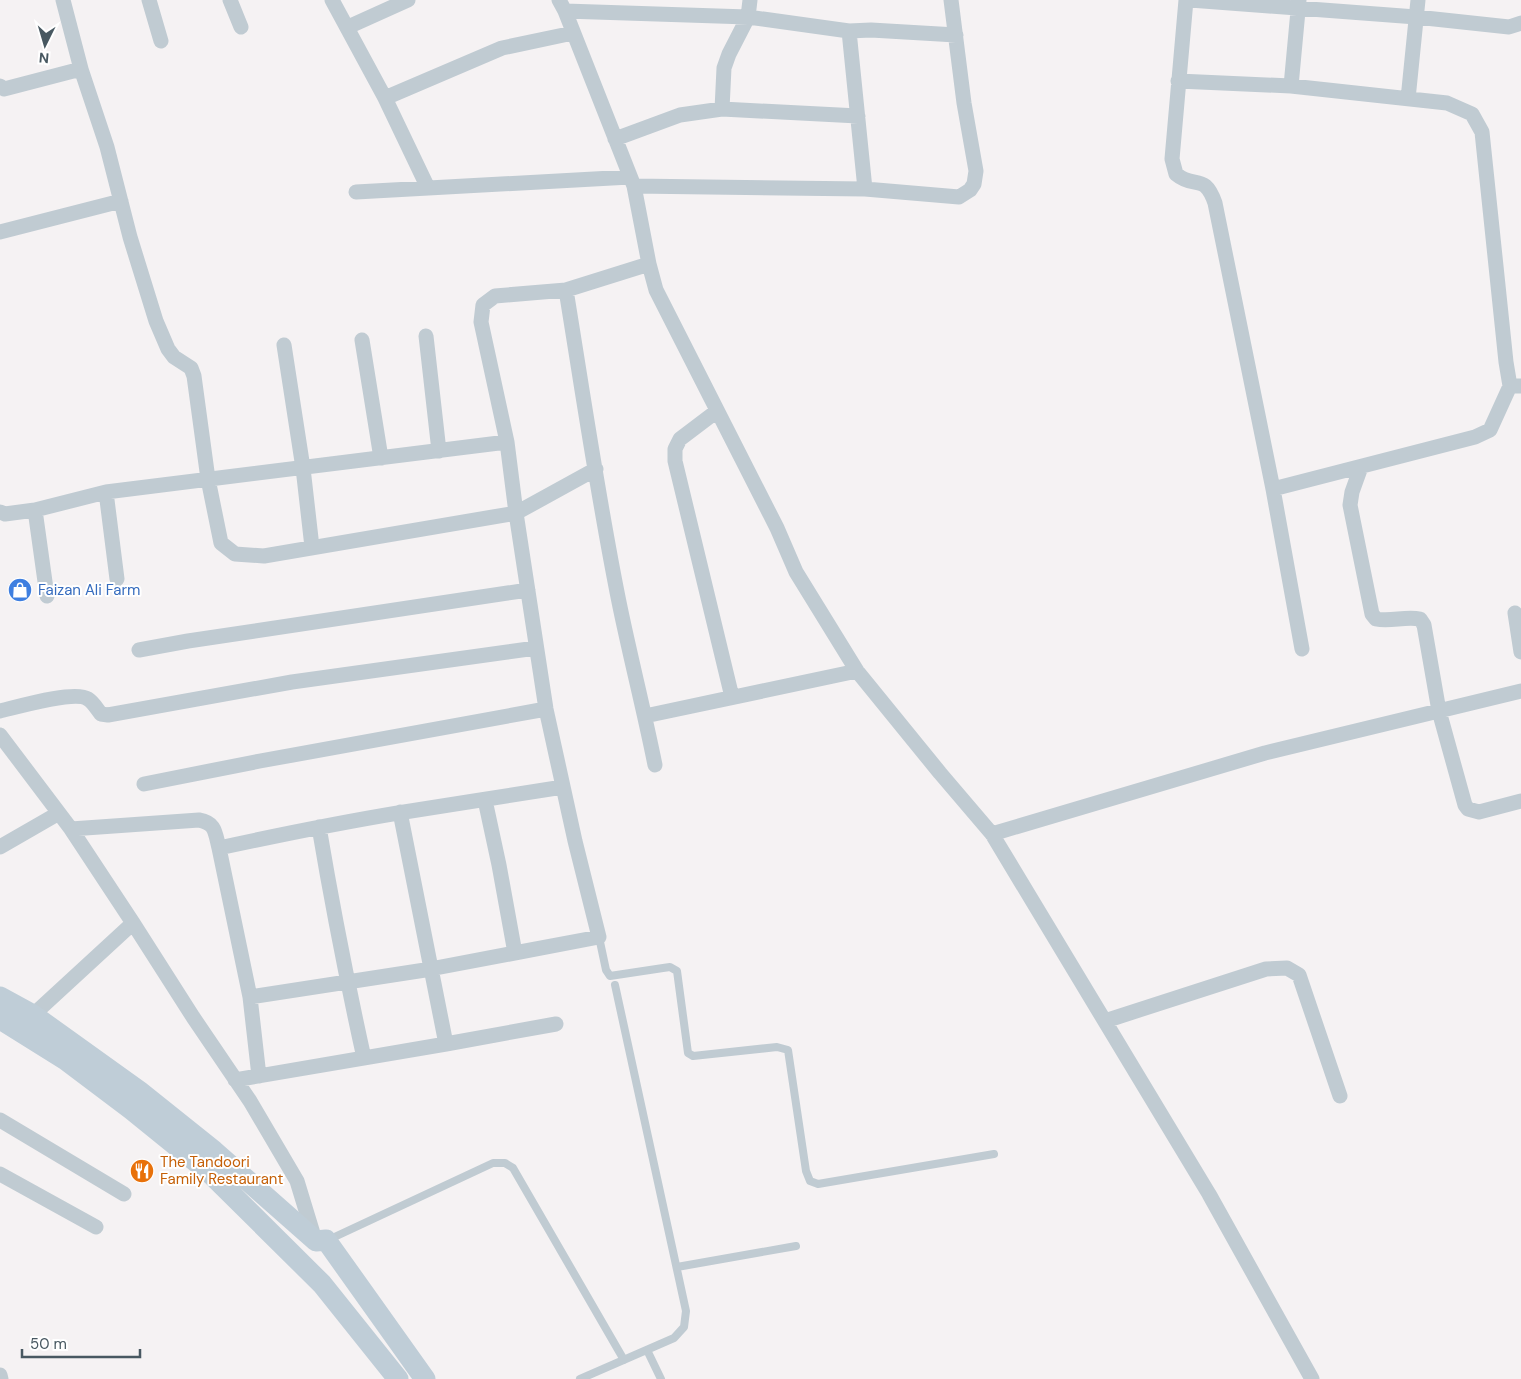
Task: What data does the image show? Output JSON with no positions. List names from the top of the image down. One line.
{"places":{"shop":["Faizan Ali Farm"],"restaurant":["The Tandoori Family Restaurant"]},"scale_bar":"50 m","north":"bottom"}
